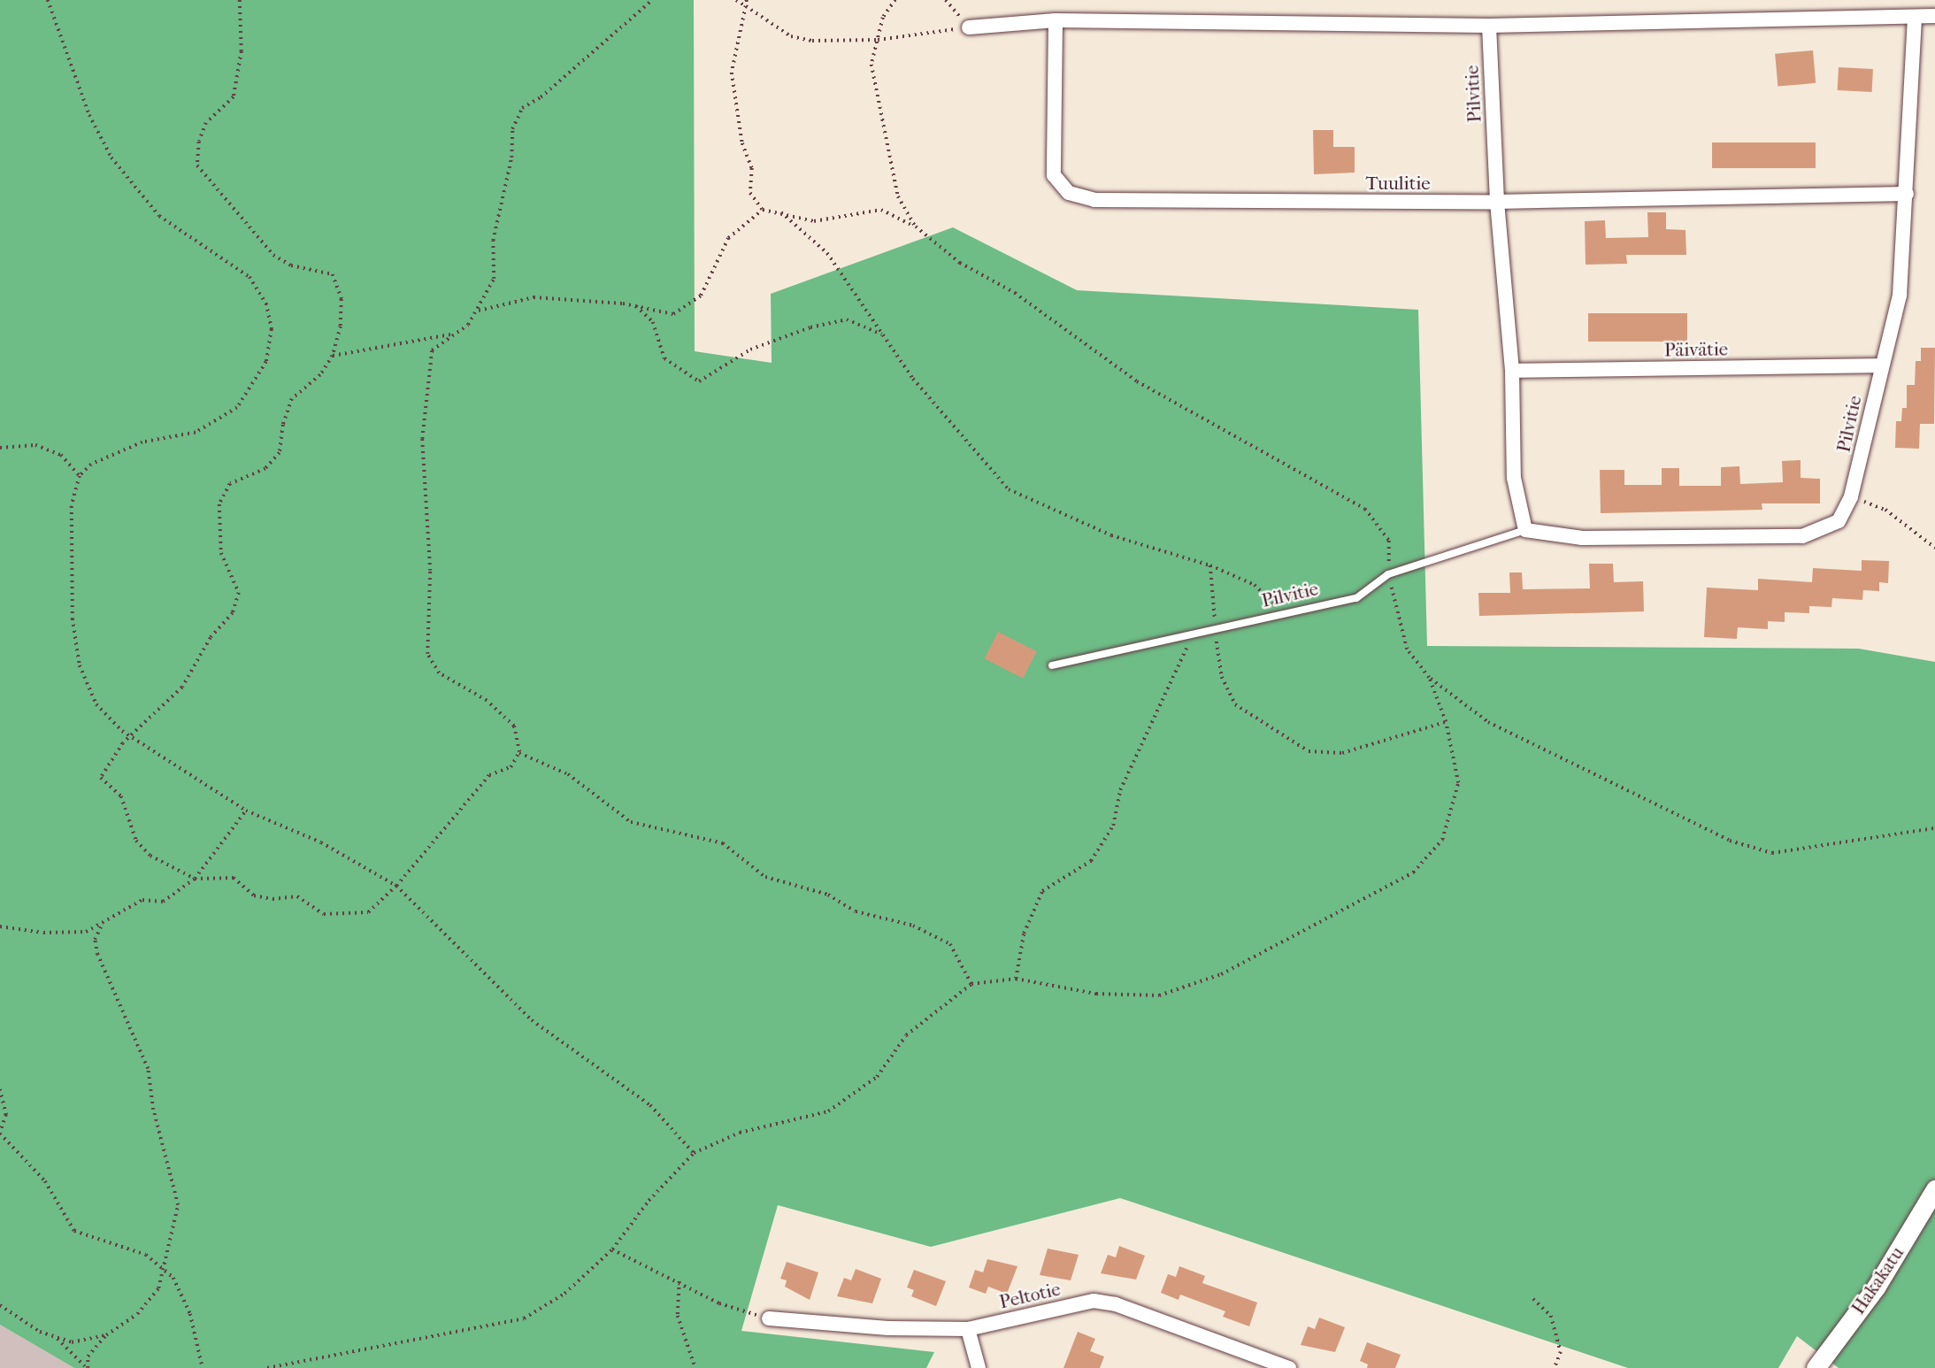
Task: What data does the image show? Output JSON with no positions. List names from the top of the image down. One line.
{"streets":{"street":["Pilvitie","Tuulitie","Päivätie","Hakakatu","Peltotie"]},"crossings":[["Pilvitie","Tuulitie"],["Pilvitie","Päivätie"]]}
